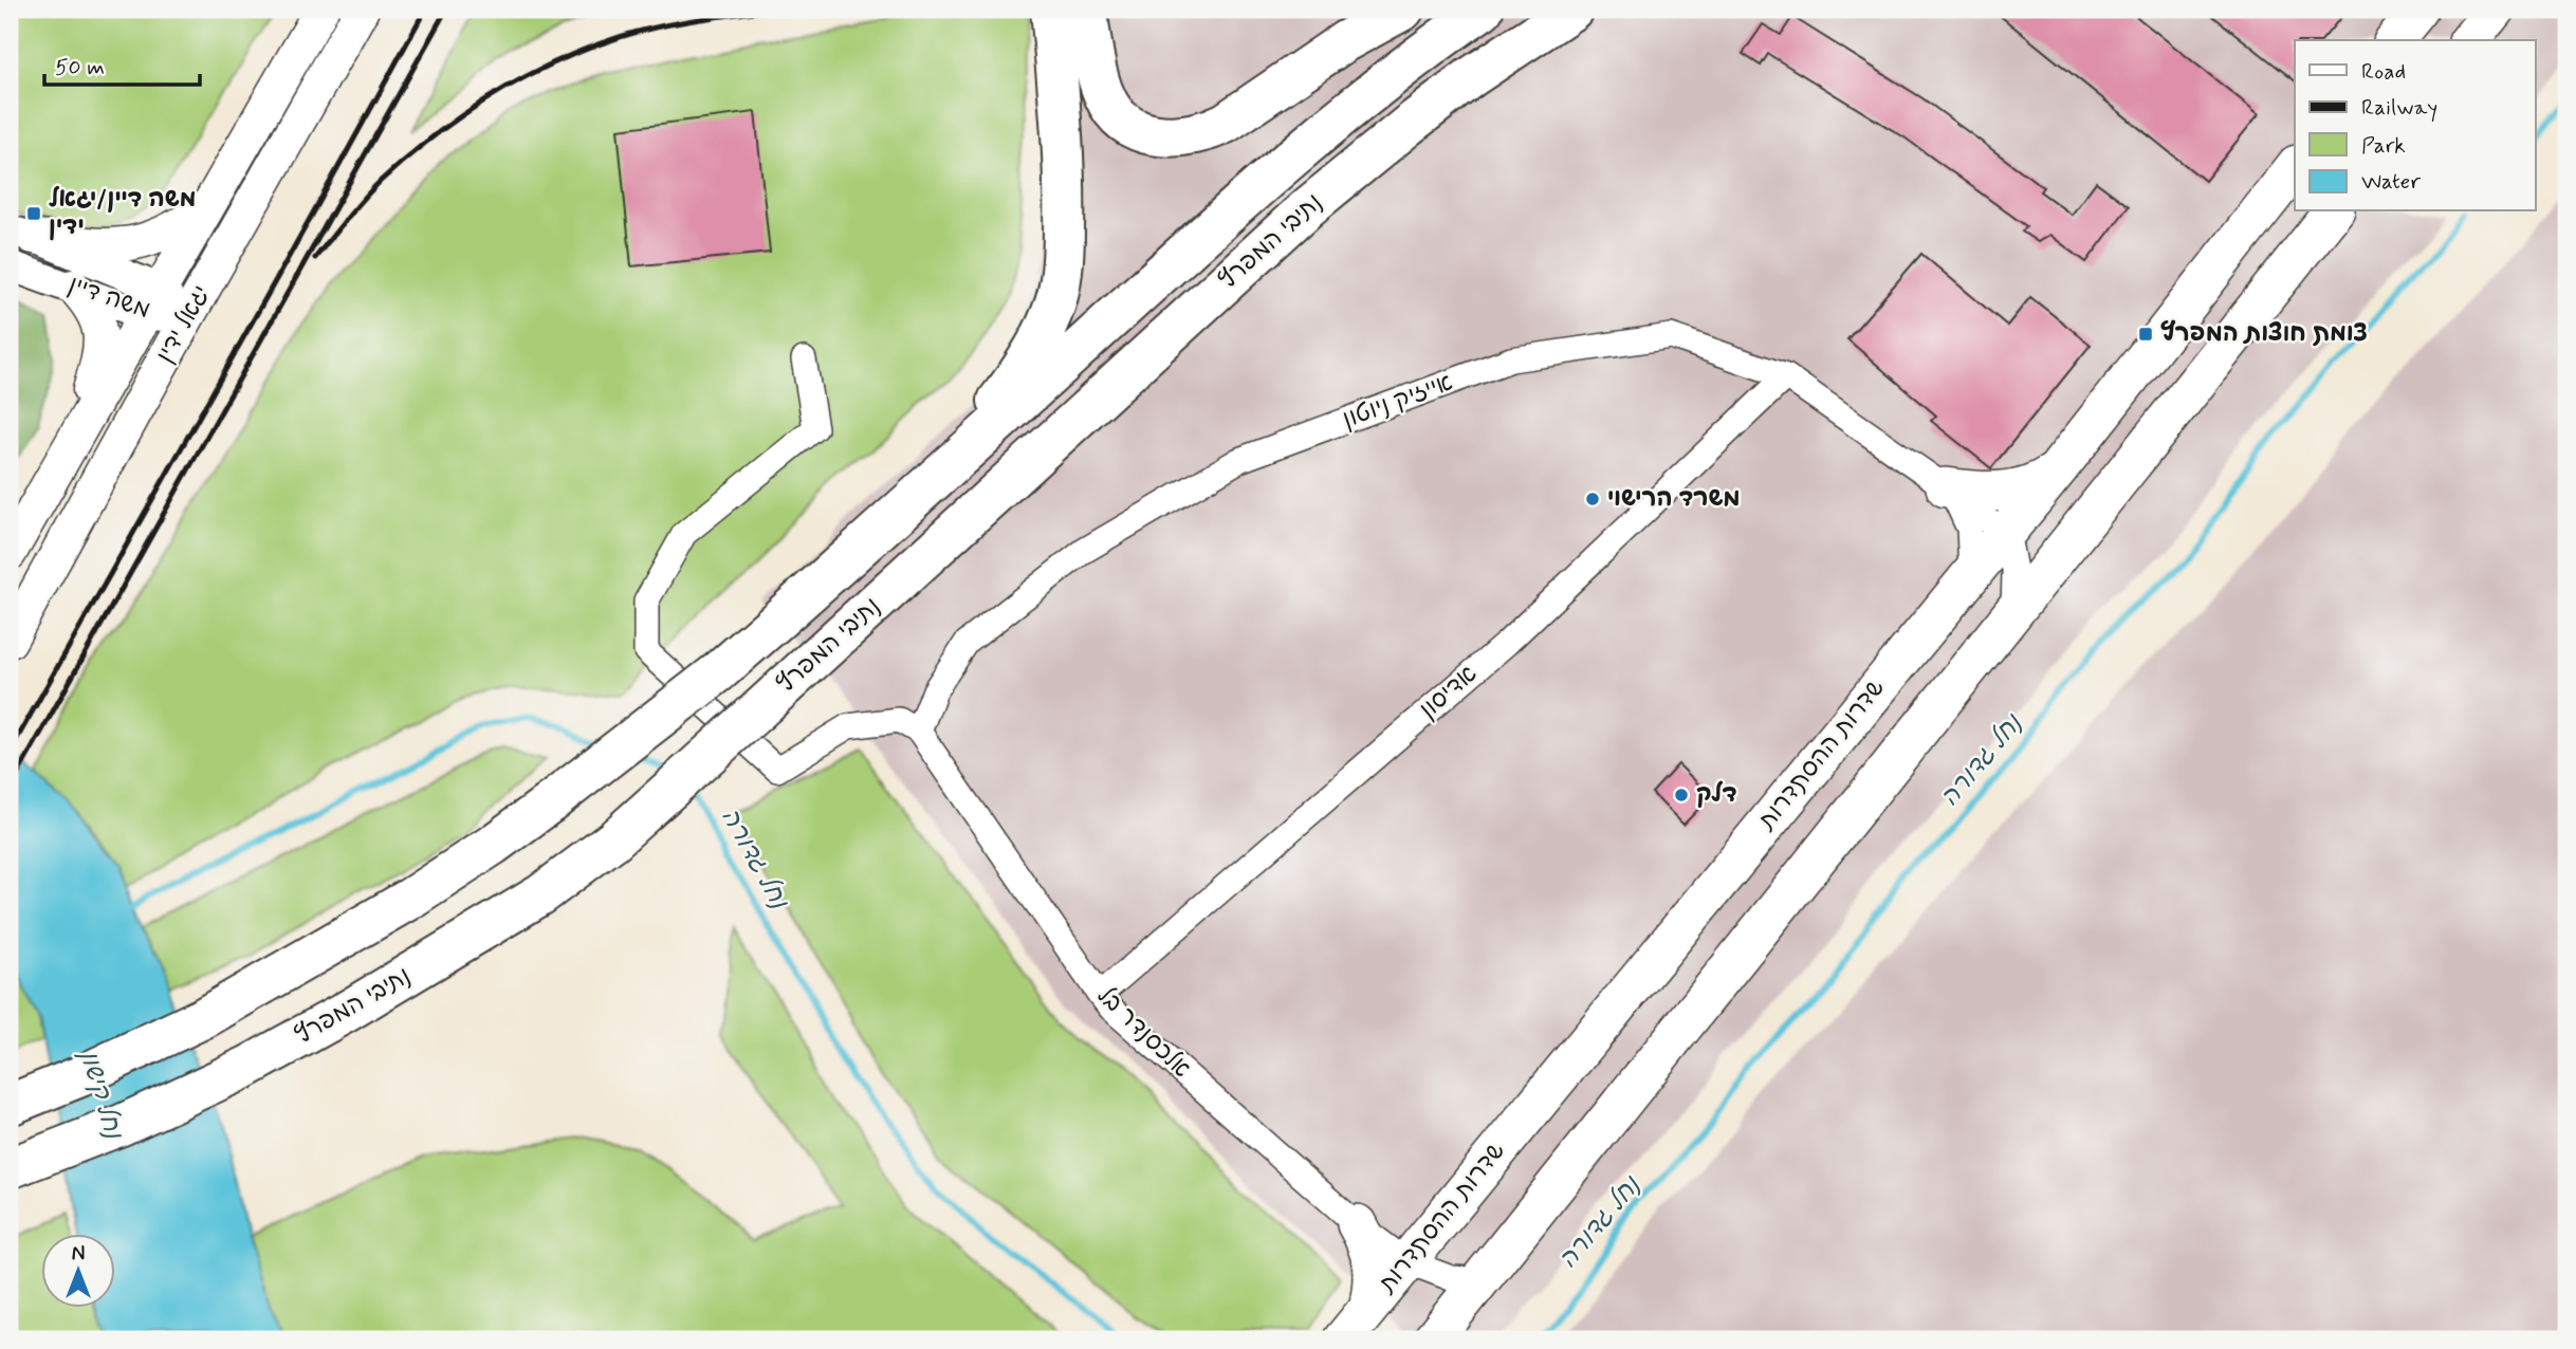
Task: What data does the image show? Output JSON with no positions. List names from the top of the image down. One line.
{"streets":{"highway":["נתיבי המפרץ","שדרות ההסתדרות"],"main road":["יגאל ידין"],"street":["משה דיין","אייזיק ניוטון","אדיסון","אלכסנדר בל"]},"crossings":[["משה דיין","יגאל ידין"],["אייזיק ניוטון","אדיסון"],["אייזיק ניוטון","שדרות ההסתדרות"],["אייזיק ניוטון","אלכסנדר בל"],["אדיסון","אלכסנדר בל"],["שדרות ההסתדרות","אלכסנדר בל"]],"water":["נחל גדורה","נחל קישון"],"places":{"transit":["משה דיין/יגאל ידין","צומת חוצות המפרץ"],"other":["משרד הרישוי","דלק"]},"legend":["Road","Railway","Park","Water"],"scale_bar":"50 m","north":"top"}
